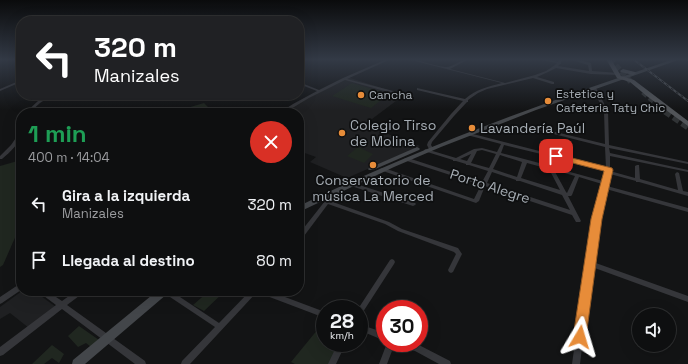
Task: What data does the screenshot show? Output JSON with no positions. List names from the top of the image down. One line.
{"streets":{"street":["Porto Alegre"]},"places":["Cancha","Estetica y Cafeteria Taty Chic","Lavandería Paúl","Colegio Tirso de Molina","Conservatorio de música La Merced"],"page":{"turn":["320 m","Manizales"],"heading":["1 min","400 m · 14:04"],"list":[{"name":"Gira a la izquierda","note":"Manizales","value":"320 m"},{"name":"Llegada al destino","value":"80 m"}],"speed":"28 km/h","limit":"30"}}
